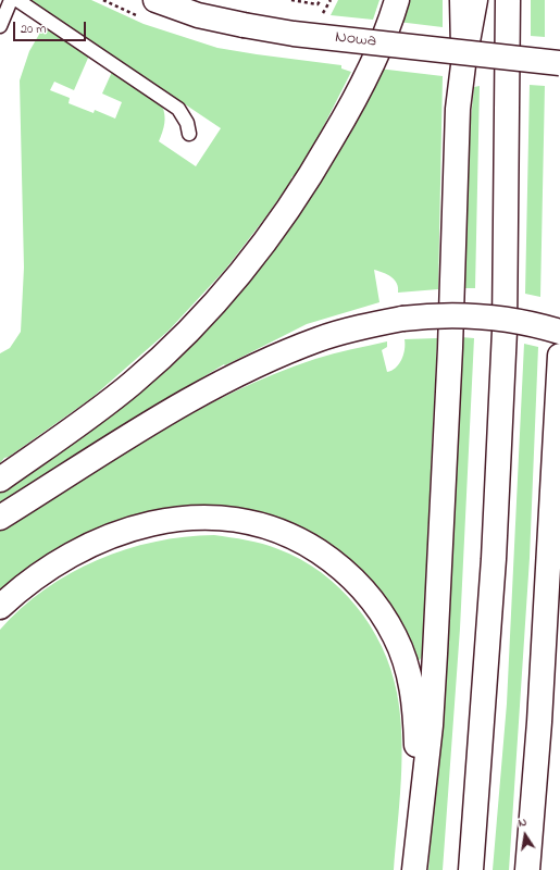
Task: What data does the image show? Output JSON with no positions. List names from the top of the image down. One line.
{"streets":{"main road":["Nowa"]},"scale_bar":"20 m","north":"top"}
